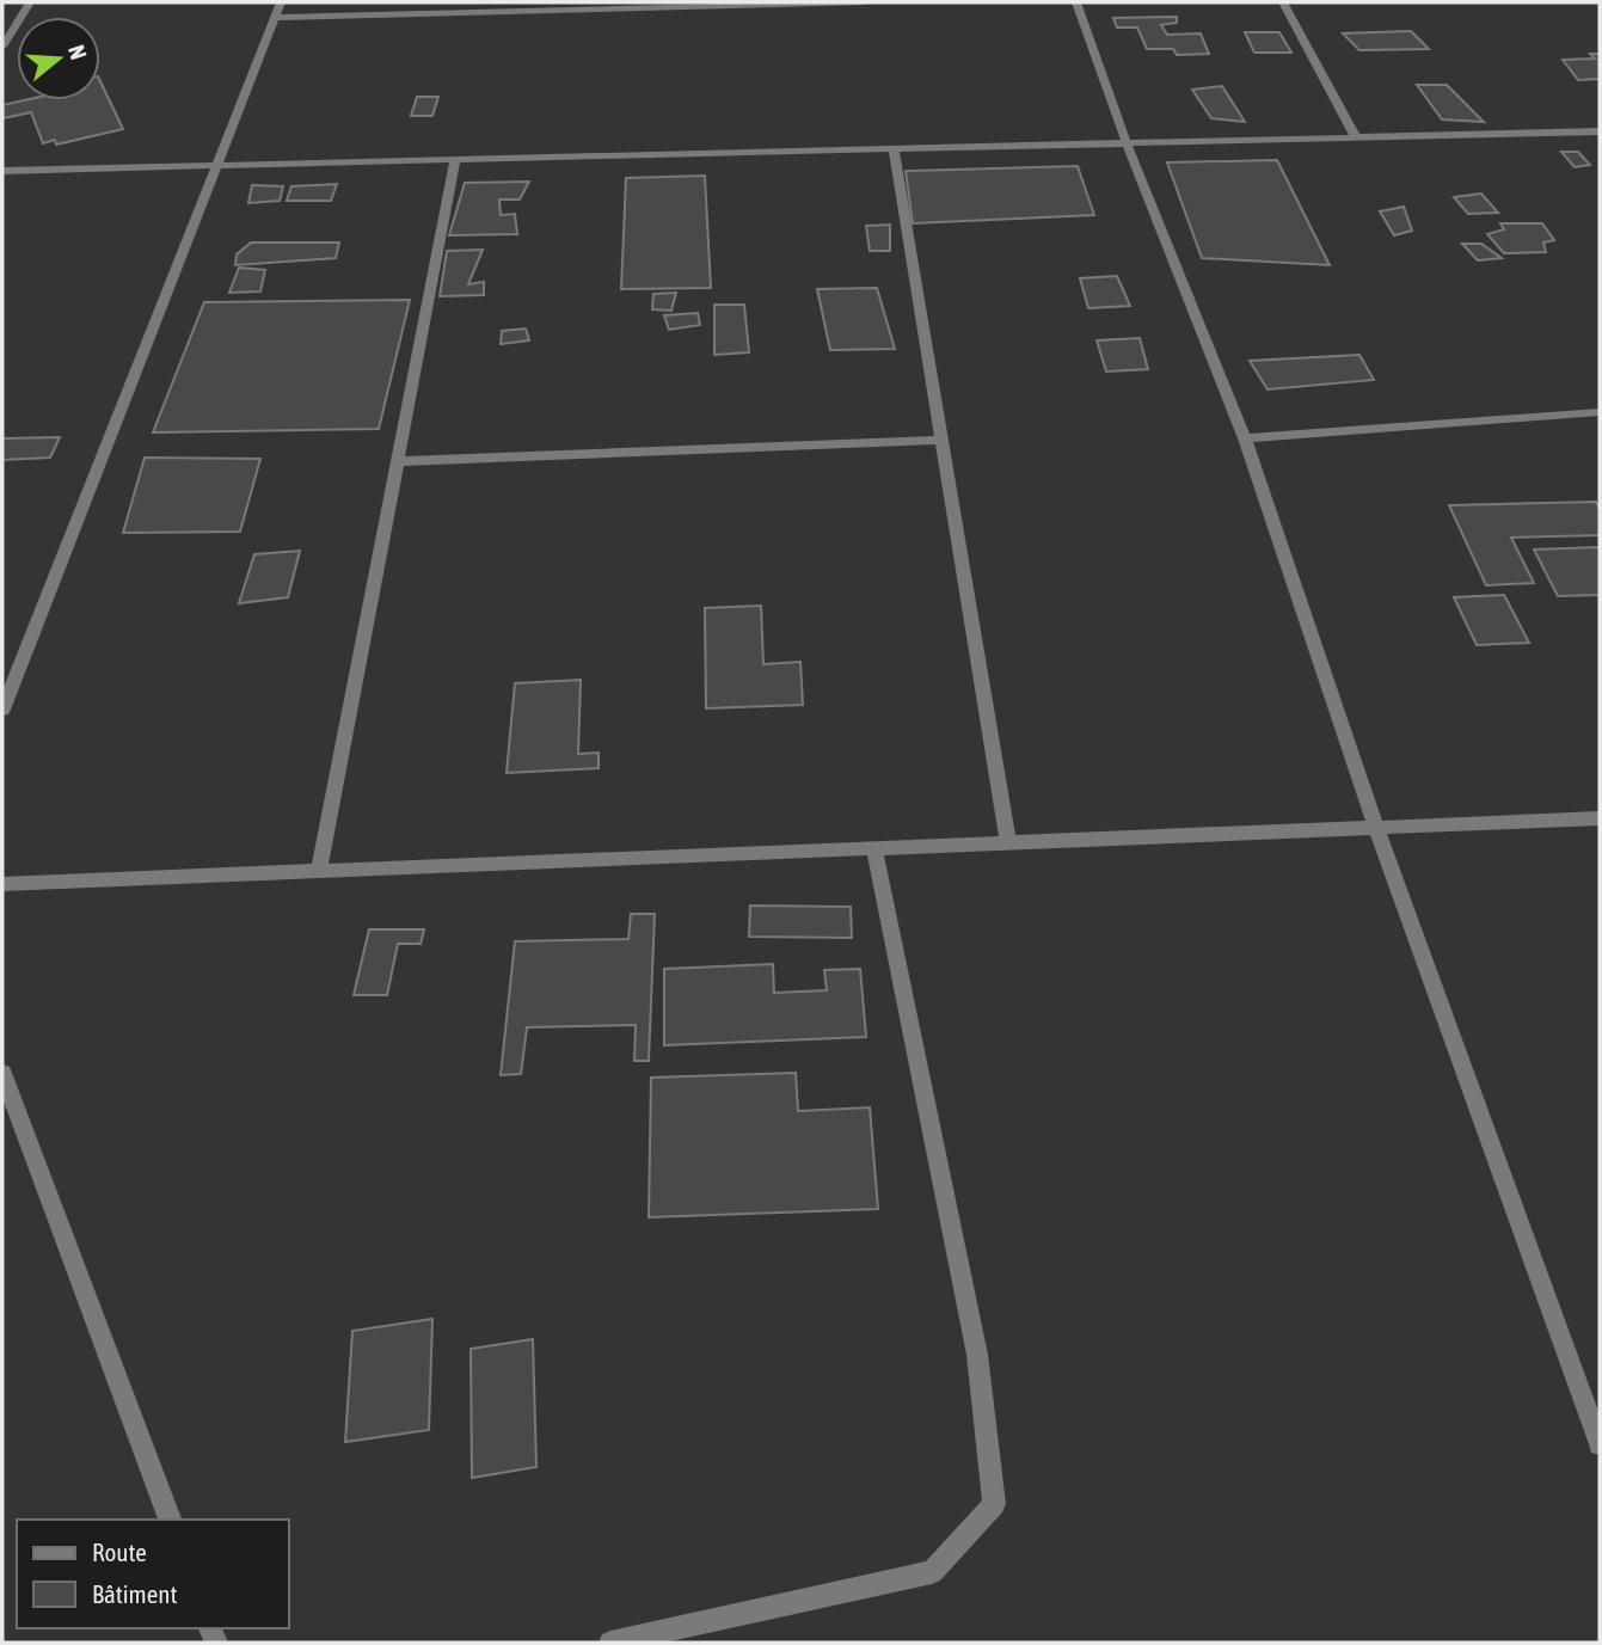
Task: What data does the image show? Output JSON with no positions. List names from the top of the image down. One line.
{"legend":["Route","Bâtiment"],"north":"right"}
